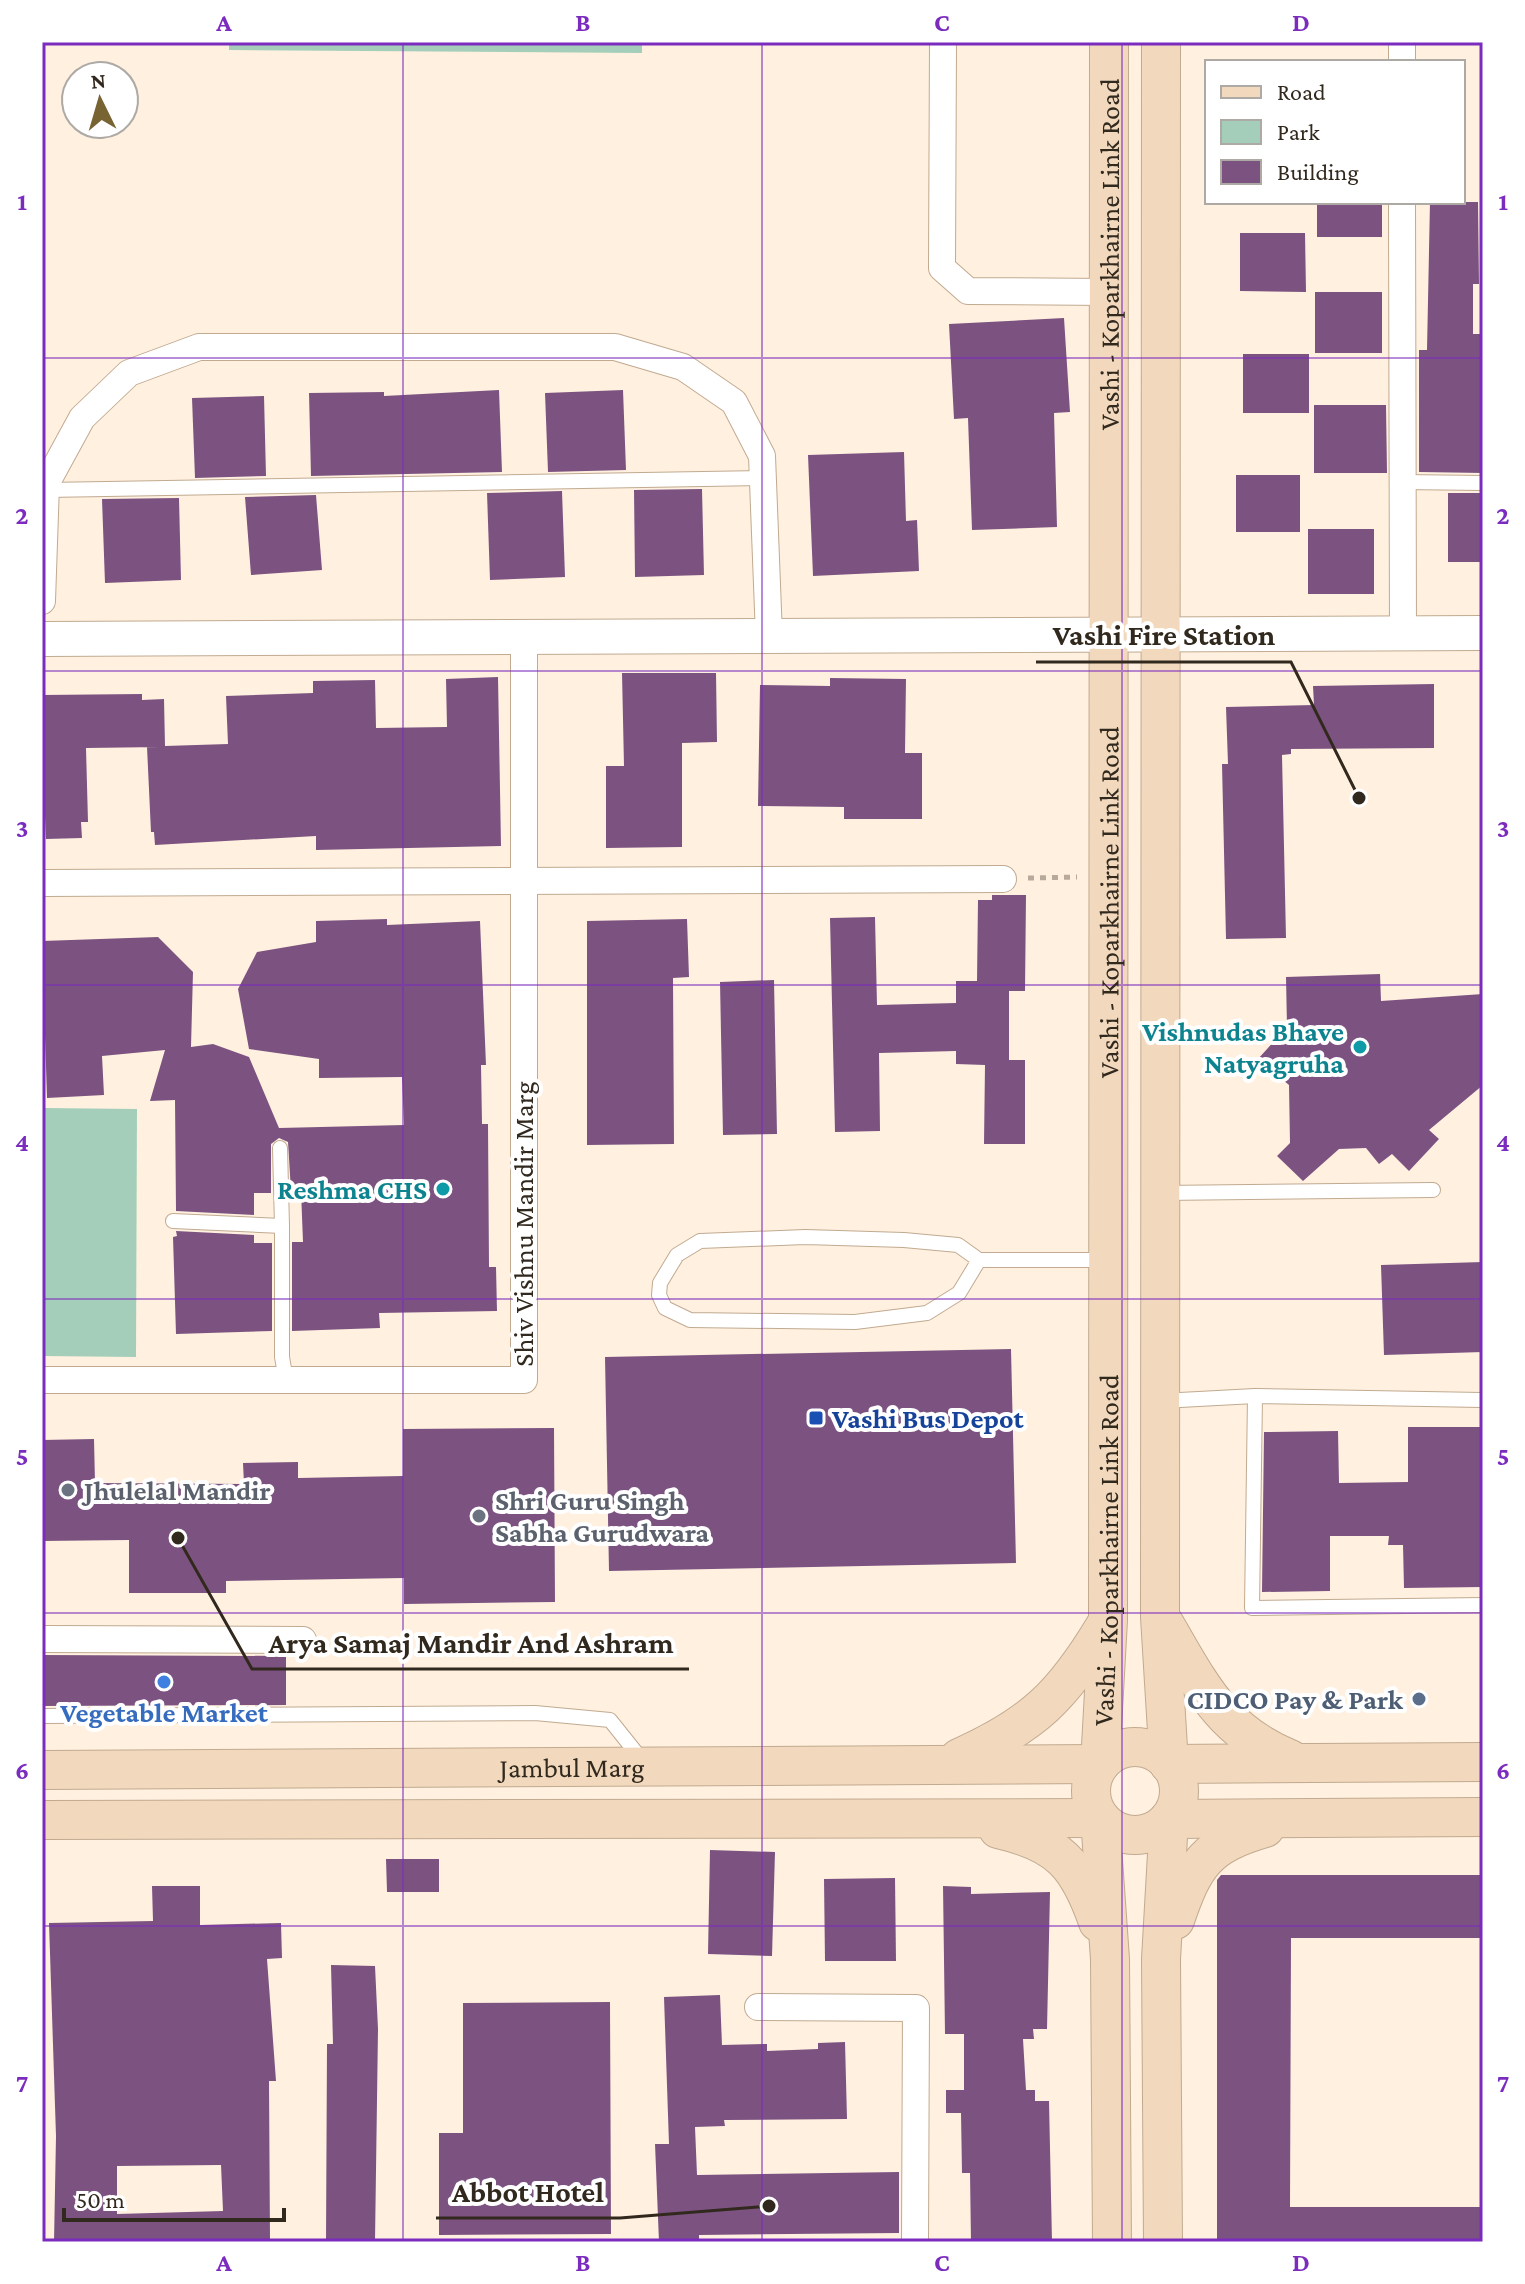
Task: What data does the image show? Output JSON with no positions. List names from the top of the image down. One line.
{"streets":{"main road":["Vashi - Koparkhairne Link Road","Jambul Marg"],"street":["Shiv Vishnu Mandir Marg"]},"crossings":[["Vashi - Koparkhairne Link Road","Jambul Marg"]],"places":{"other":["Vashi Fire Station","Vishnudas Bhave Natyagruha","Reshma CHS","Jhulelal Mandir","Shri Guru Singh Sabha Gurudwara","Arya Samaj Mandir And Ashram","Vegetable Market","CIDCO Pay & Park","Abbot Hotel"],"transit":["Vashi Bus Depot"]},"legend":["Road","Park","Building"],"scale_bar":"50 m","north":"top","grid":{"columns":["A","B","C","D"],"rows":["1","2","3","4","5","6","7"]}}
